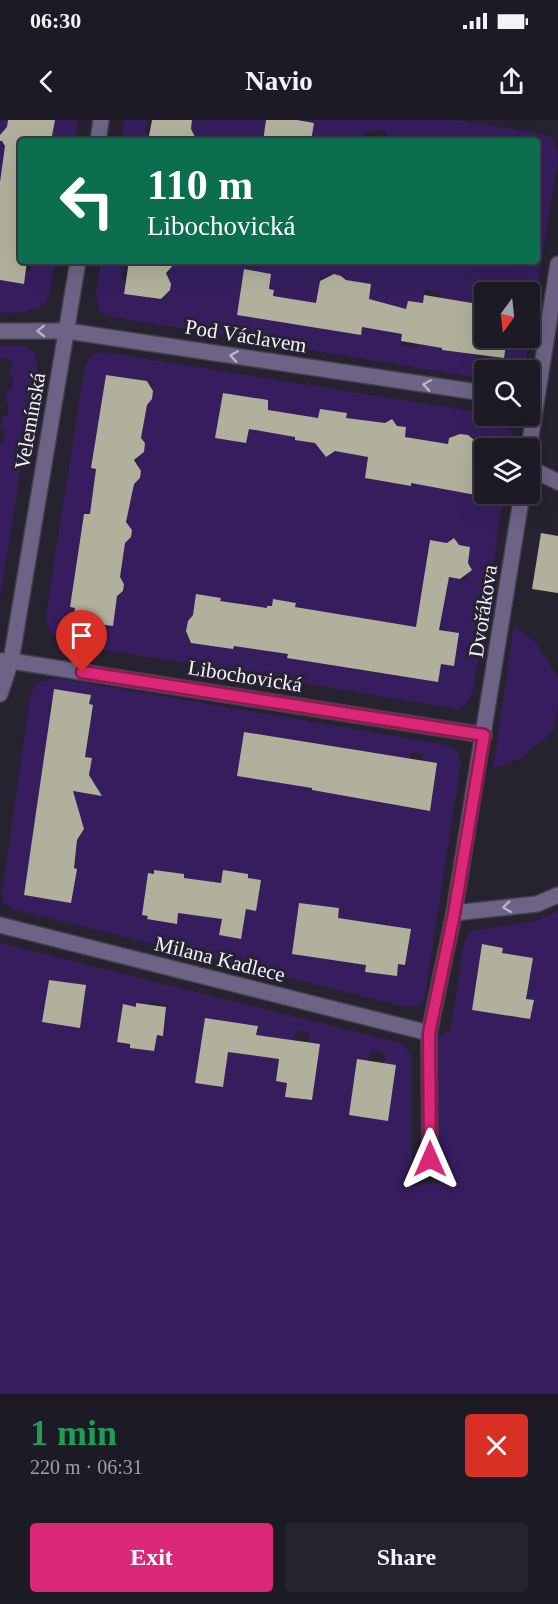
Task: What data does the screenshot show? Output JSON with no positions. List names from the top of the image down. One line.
{"streets":{"street":["Pod Václavem","Velemínská","Dvořákova","Libochovická","Milana Kadlece"]},"crossings":[["Pod Václavem","Velemínská"],["Velemínská","Libochovická"],["Dvořákova","Libochovická"],["Dvořákova","Milana Kadlece"]],"one_way":["Pod Václavem"],"north":"bottom","page":{"status":"06:30","header":"Navio","turn":["110 m","Libochovická"],"heading":["1 min","220 m · 06:31"],"buttons":["Exit","Share"]}}
